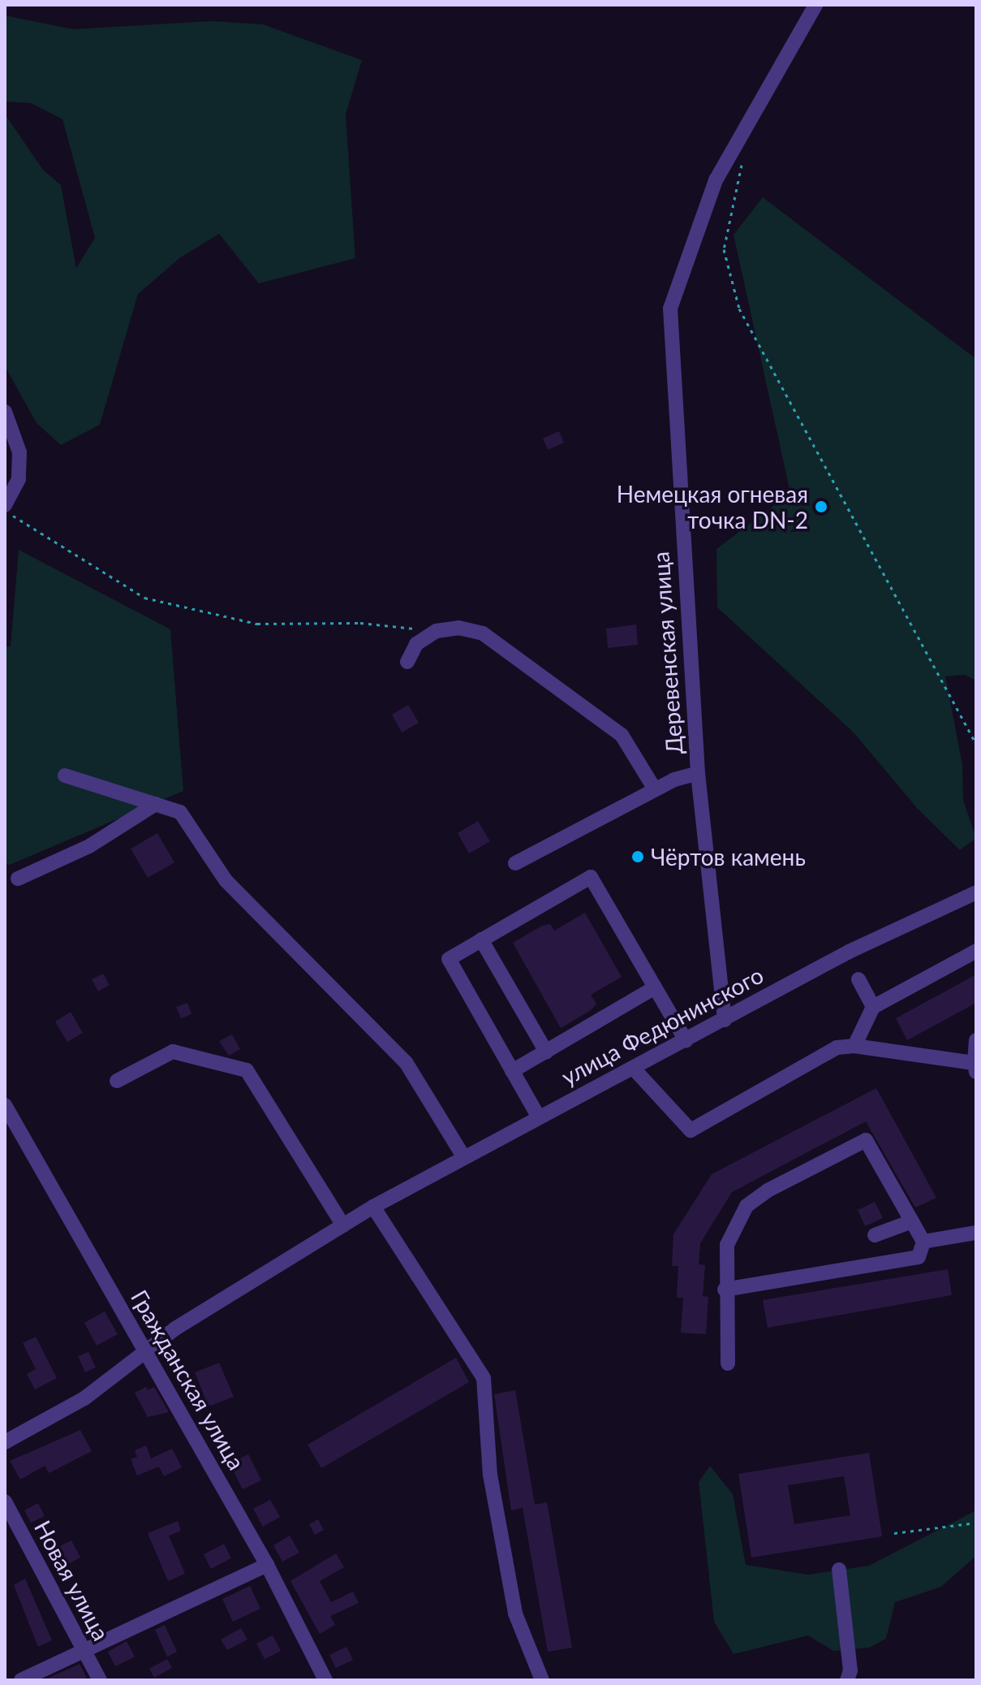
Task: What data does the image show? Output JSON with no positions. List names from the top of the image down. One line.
{"streets":{"street":["Деревенская улица","улица Федюнинского","Гражданская улица","Новая улица"]},"crossings":[["Деревенская улица","улица Федюнинского"],["улица Федюнинского","Гражданская улица"]],"places":["Немецкая огневая точка DN-2","Чёртов камень"]}
